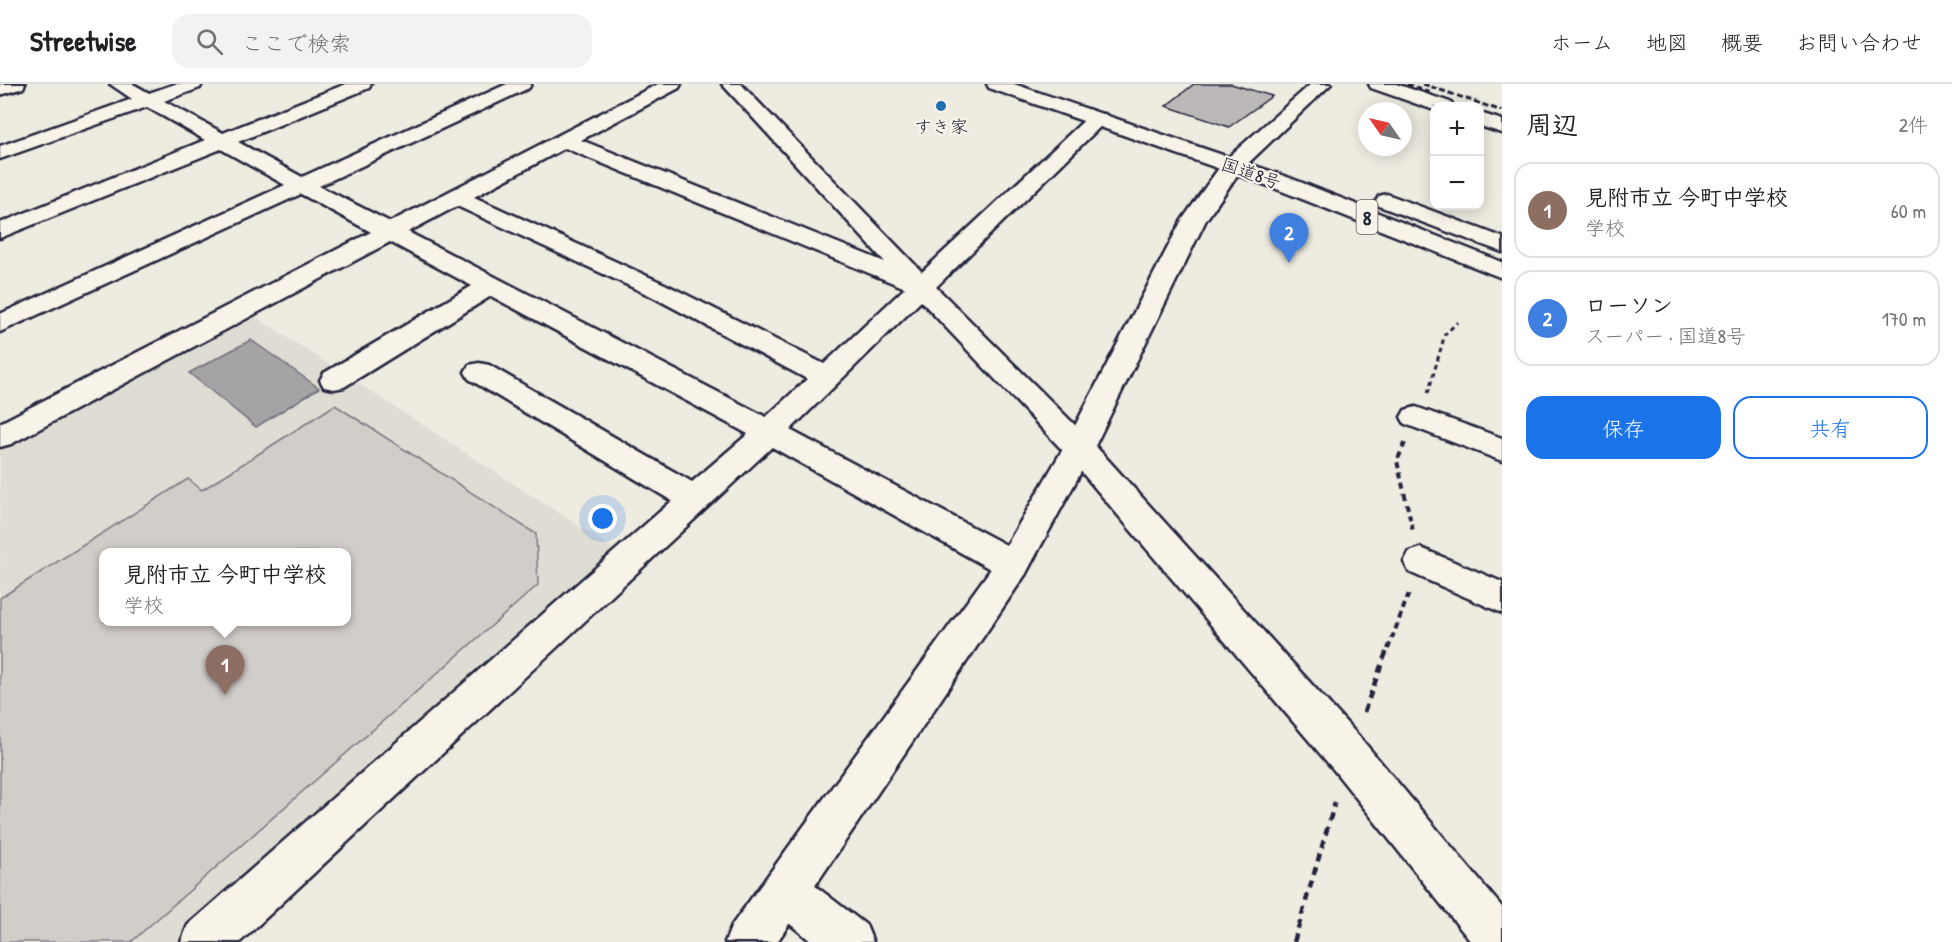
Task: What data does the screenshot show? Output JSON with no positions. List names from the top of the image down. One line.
{"streets":{"main road":["国道8号","8"]},"places":["すき家"],"north":"top left","page":{"header":"Streetwise","search":"ここで検索","nav":["ホーム","地図","概要","お問い合わせ"],"heading":["周辺","2件"],"map_buttons":["+","−"],"list":[{"mark":"1","name":"見附市立 今町中学校","note":"学校","value":"60 m"},{"mark":"2","name":"ローソン","note":"スーパー · 国道8号","value":"170 m"}],"pins":["2","1"],"buttons":["保存","共有"],"popup":["見附市立 今町中学校","学校"]}}
